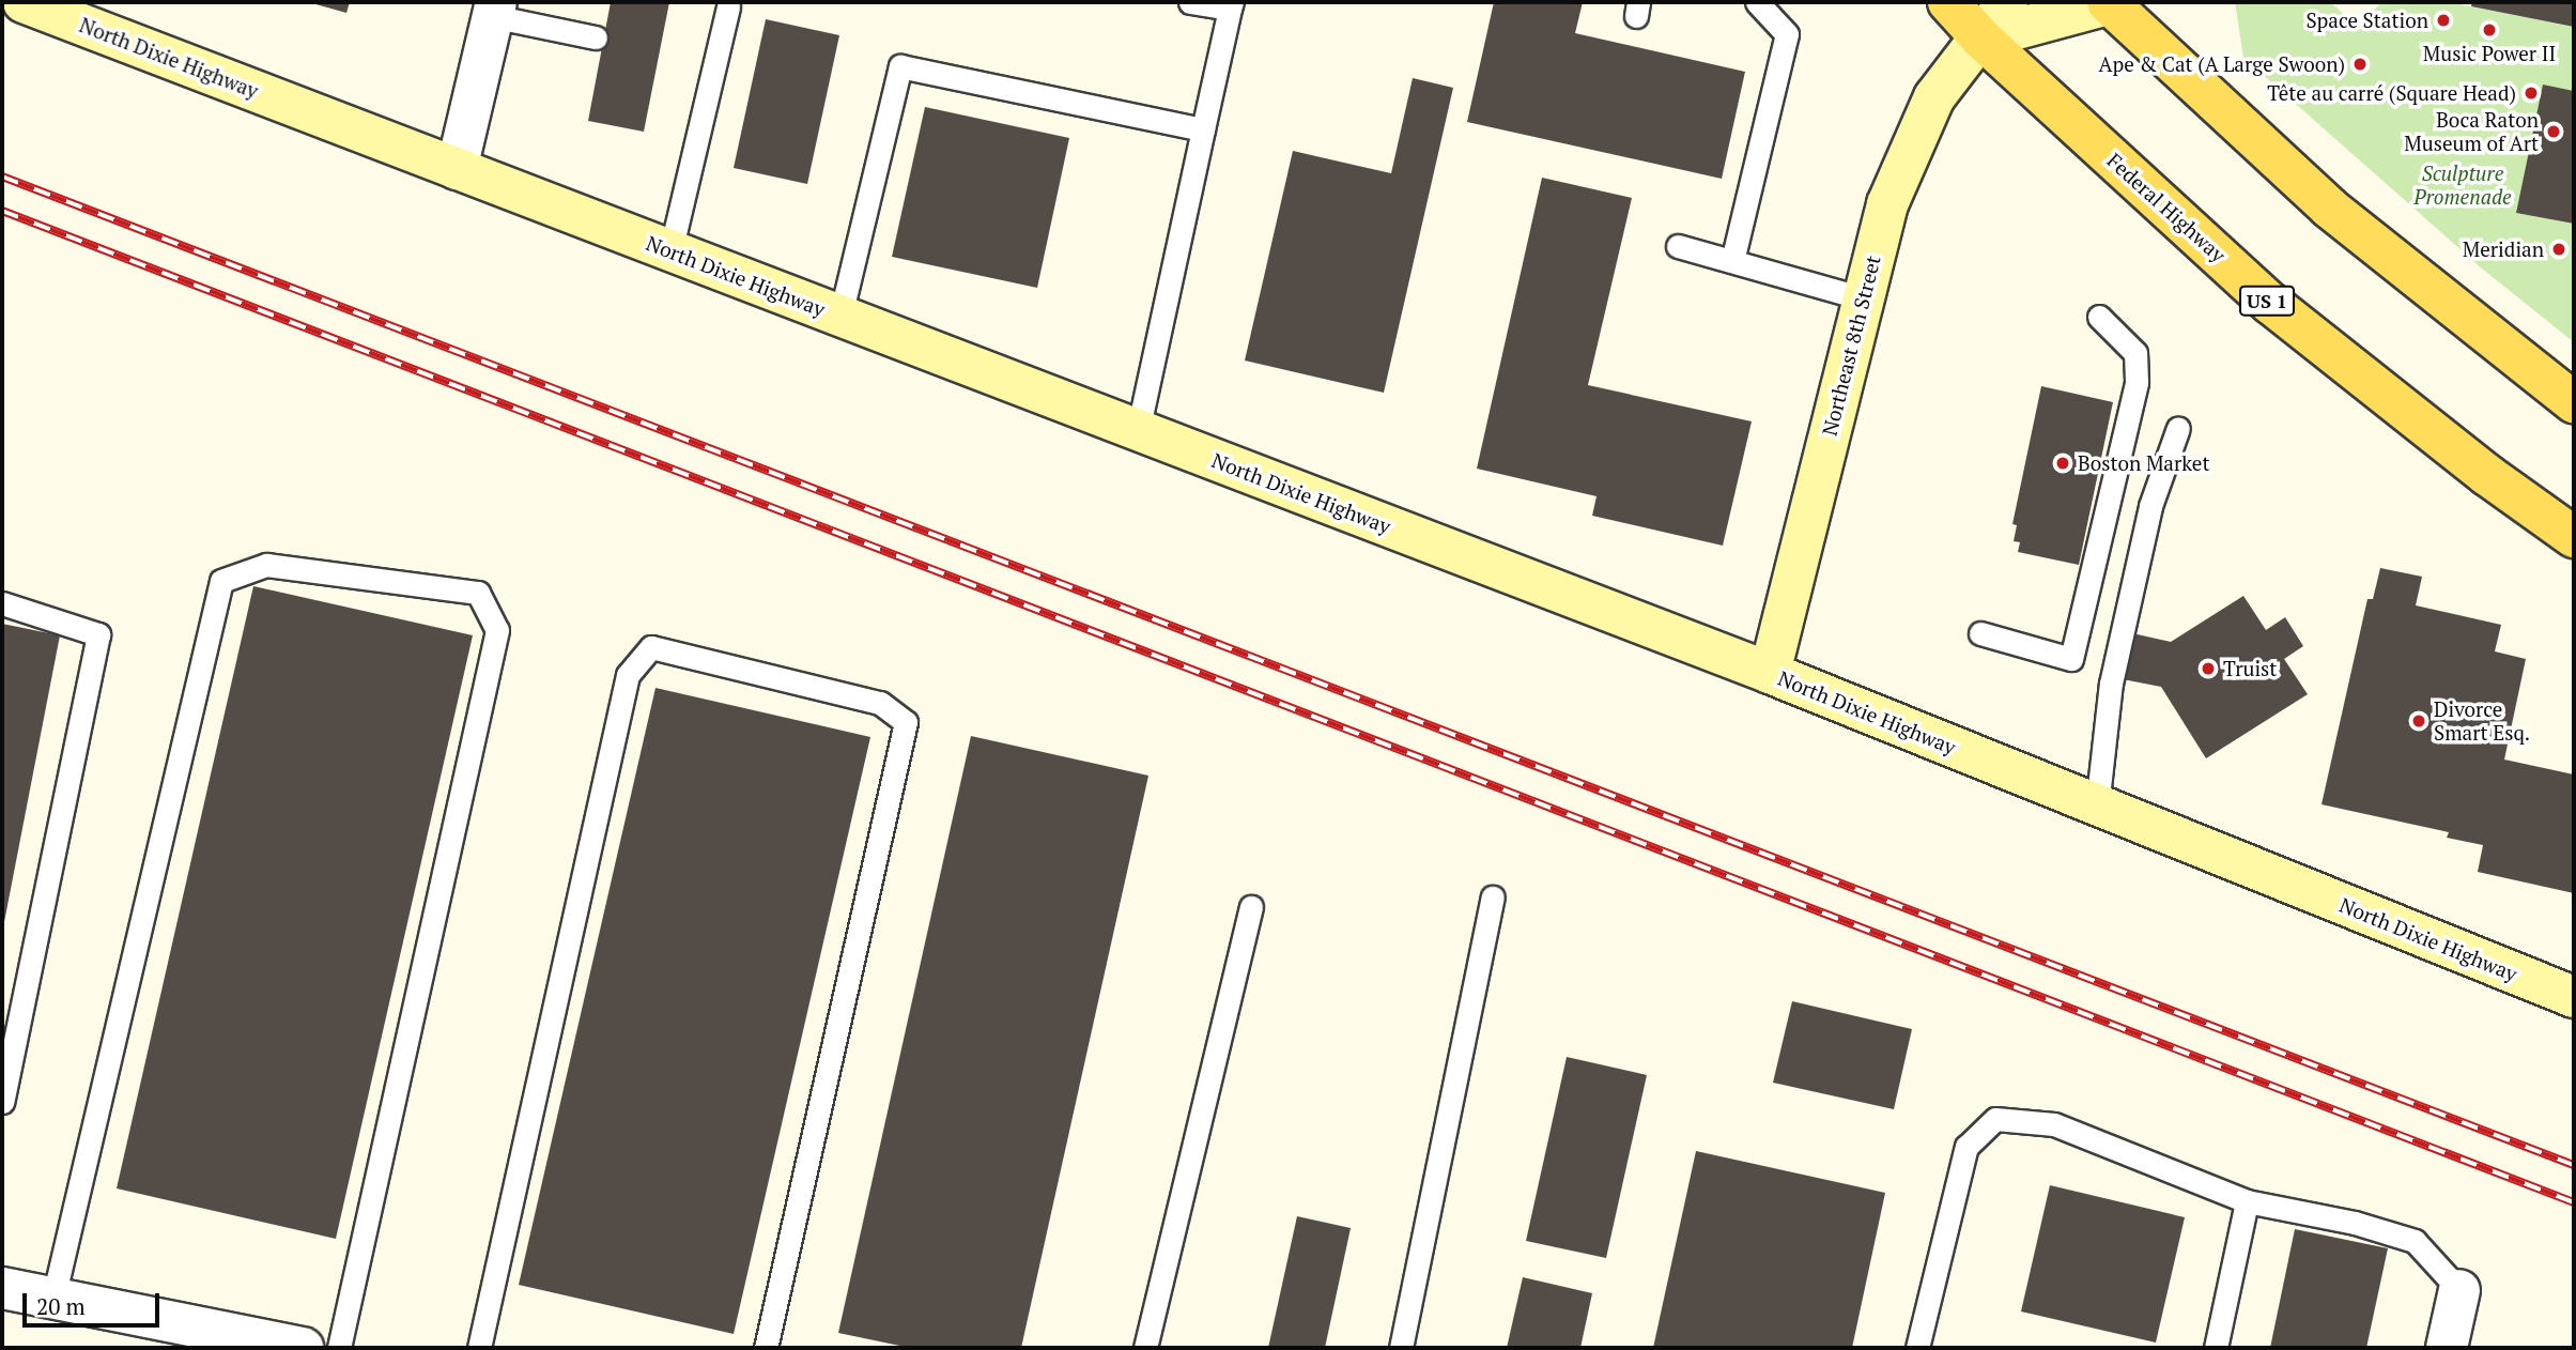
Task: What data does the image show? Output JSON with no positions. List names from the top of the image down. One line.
{"streets":{"main road":["North Dixie Highway","Federal Highway","US 1","Northeast 8th Street"]},"crossings":[["North Dixie Highway","Northeast 8th Street"],["Federal Highway","Northeast 8th Street"]],"parks":["Sculpture Promenade"],"places":["Space Station","Music Power II","Ape & Cat (A Large Swoon)","Tête au carré (Square Head)","Boca Raton Museum of Art","Meridian","Boston Market","Truist","Divorce Smart Esq."],"scale_bar":"20 m"}
